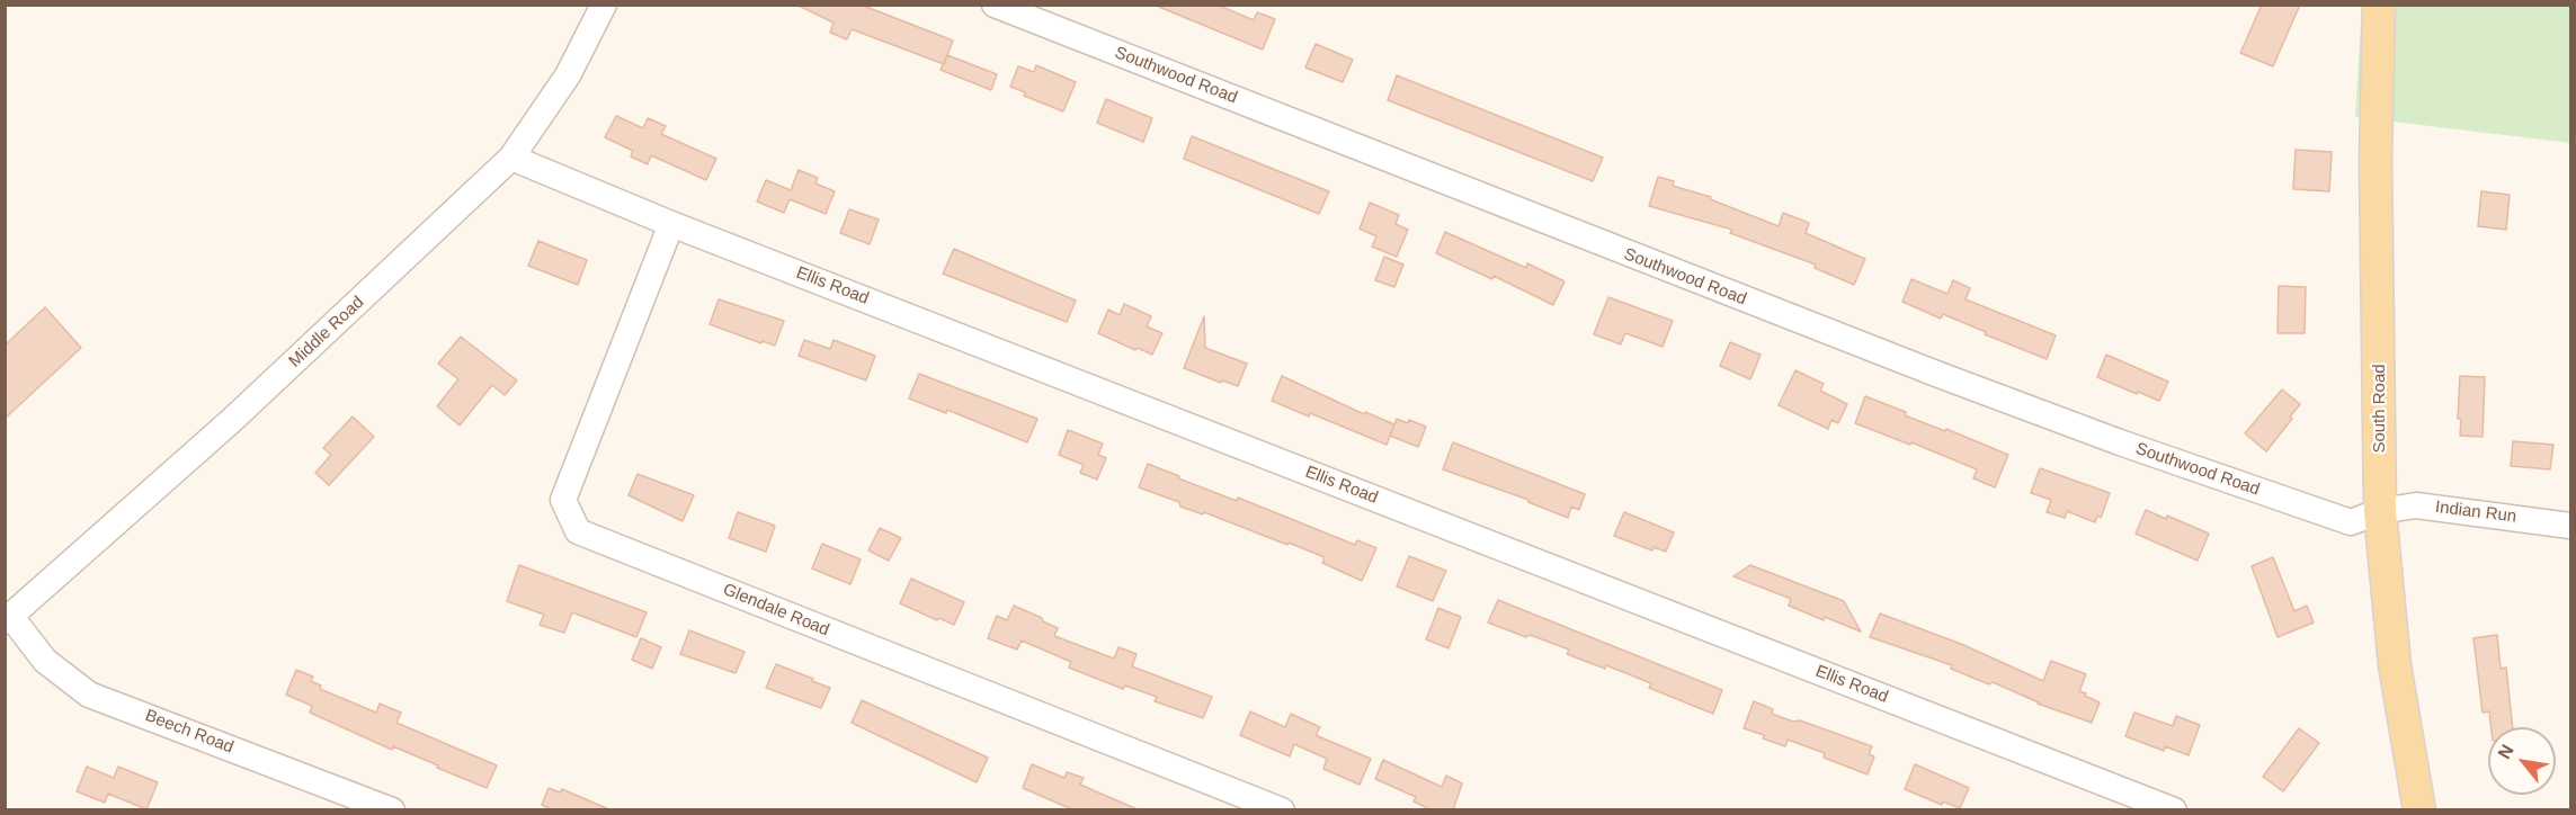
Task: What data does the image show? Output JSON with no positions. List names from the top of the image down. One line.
{"streets":{"main road":["South Road"],"street":["Southwood Road","Ellis Road","Middle Road","Indian Run","Glendale Road","Beech Road"]},"crossings":[["Southwood Road","South Road"],["Southwood Road","Indian Run"],["Ellis Road","Middle Road"],["Ellis Road","Glendale Road"],["Middle Road","Beech Road"],["South Road","Indian Run"]],"north":"top left"}
